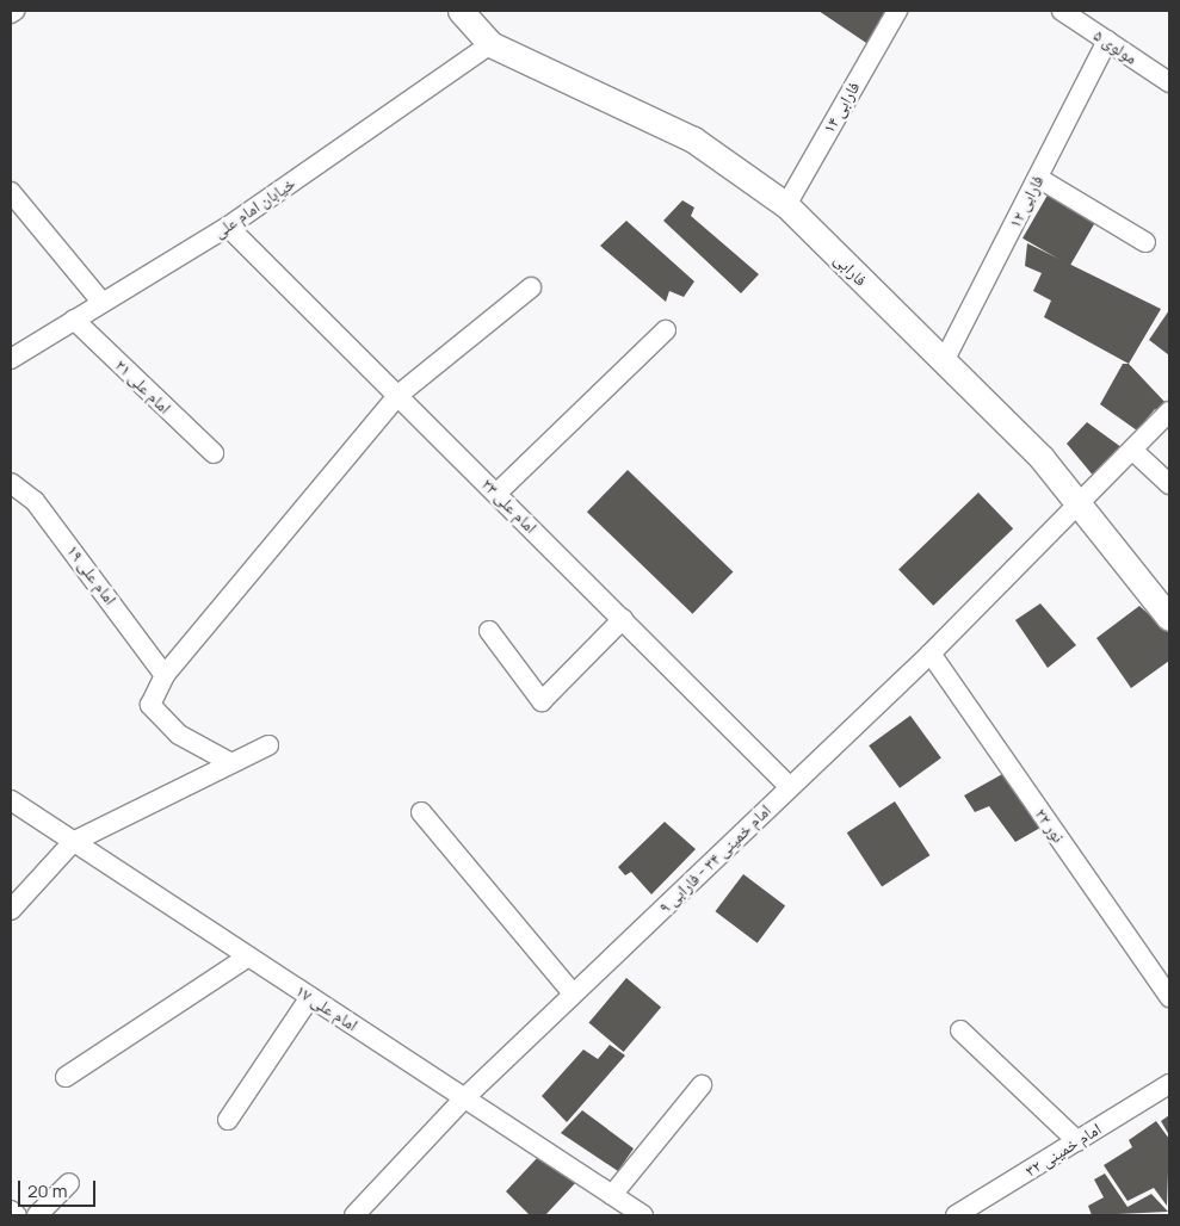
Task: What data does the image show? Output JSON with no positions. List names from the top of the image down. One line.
{"streets":{"street":["مولوی ۵","فارابی ۱۴","فارابی ۱۲","خیابان امام علی","فارابی","امام علی ۲۱","امام علی ۲۳","امام علی ۱۹","نور ۲۲","امام خمینی ۳۴ - فارابی ۹","امام علی ۱۷","امام خمینی ۳۲"]},"crossings":[["مولوی ۵","فارابی ۱۲"],["فارابی ۱۴","فارابی"],["فارابی ۱۲","فارابی"],["خیابان امام علی","فارابی"],["خیابان امام علی","امام علی ۲۱"],["خیابان امام علی","امام علی ۲۳"],["فارابی","امام خمینی ۳۴ - فارابی ۹"],["امام علی ۲۳","امام خمینی ۳۴ - فارابی ۹"],["نور ۲۲","امام خمینی ۳۴ - فارابی ۹"],["امام خمینی ۳۴ - فارابی ۹","امام علی ۱۷"]],"scale_bar":"20 m"}
